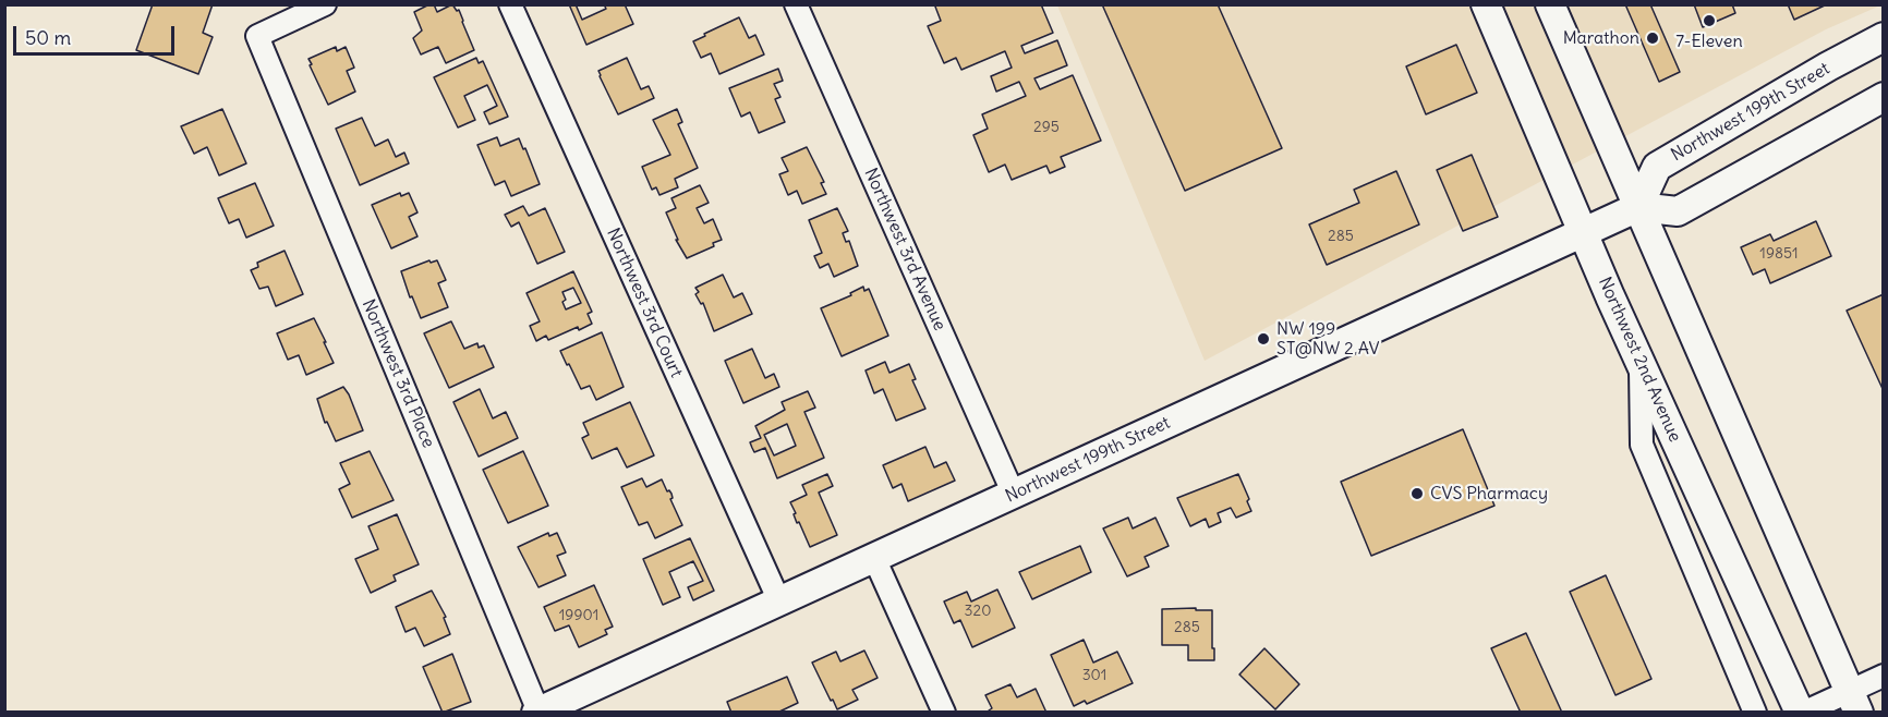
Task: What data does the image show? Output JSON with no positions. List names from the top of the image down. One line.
{"streets":{"main road":["Northwest 199th Street","Northwest 2nd Avenue"],"street":["Northwest 3rd Avenue","Northwest 3rd Court","Northwest 3rd Place"]},"crossings":[["Northwest 199th Street","Northwest 3rd Avenue"],["Northwest 199th Street","Northwest 3rd Court"],["Northwest 199th Street","Northwest 2nd Avenue"],["Northwest 199th Street","Northwest 3rd Place"]],"places":["7-Eleven","Marathon","NW 199 ST@NW 2 AV","CVS Pharmacy"],"house_numbers":["295","285","19851","320","19901","285","301"],"scale_bar":"50 m"}
